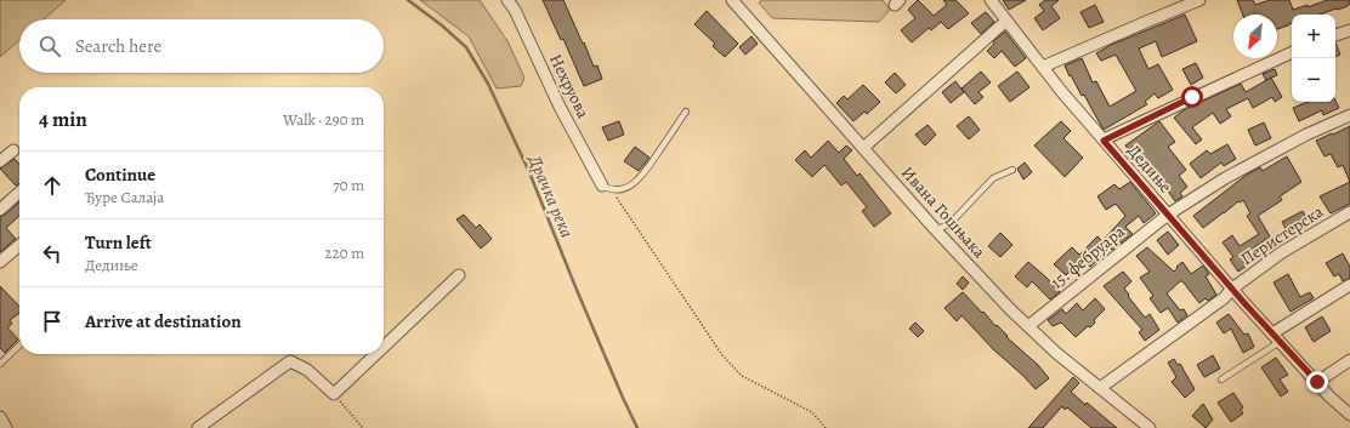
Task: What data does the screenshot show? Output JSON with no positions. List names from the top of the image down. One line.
{"streets":{"street":["Нехруова","Дедиње","Ивана Гошњака","Перистерска","15. фебруара"]},"crossings":[["Дедиње","Перистерска"],["Дедиње","15. фебруара"],["Ивана Гошњака","15. фебруара"]],"water":["Драчка река"],"north":"bottom left","page":{"map_buttons":["+","−"],"search":"Search here","heading":["4 min","Walk · 290 m"],"list":[["Continue","Ђуре Салаја","70 m"],["Turn left","Дедиње","220 m"],"Arrive at destination"]}}
